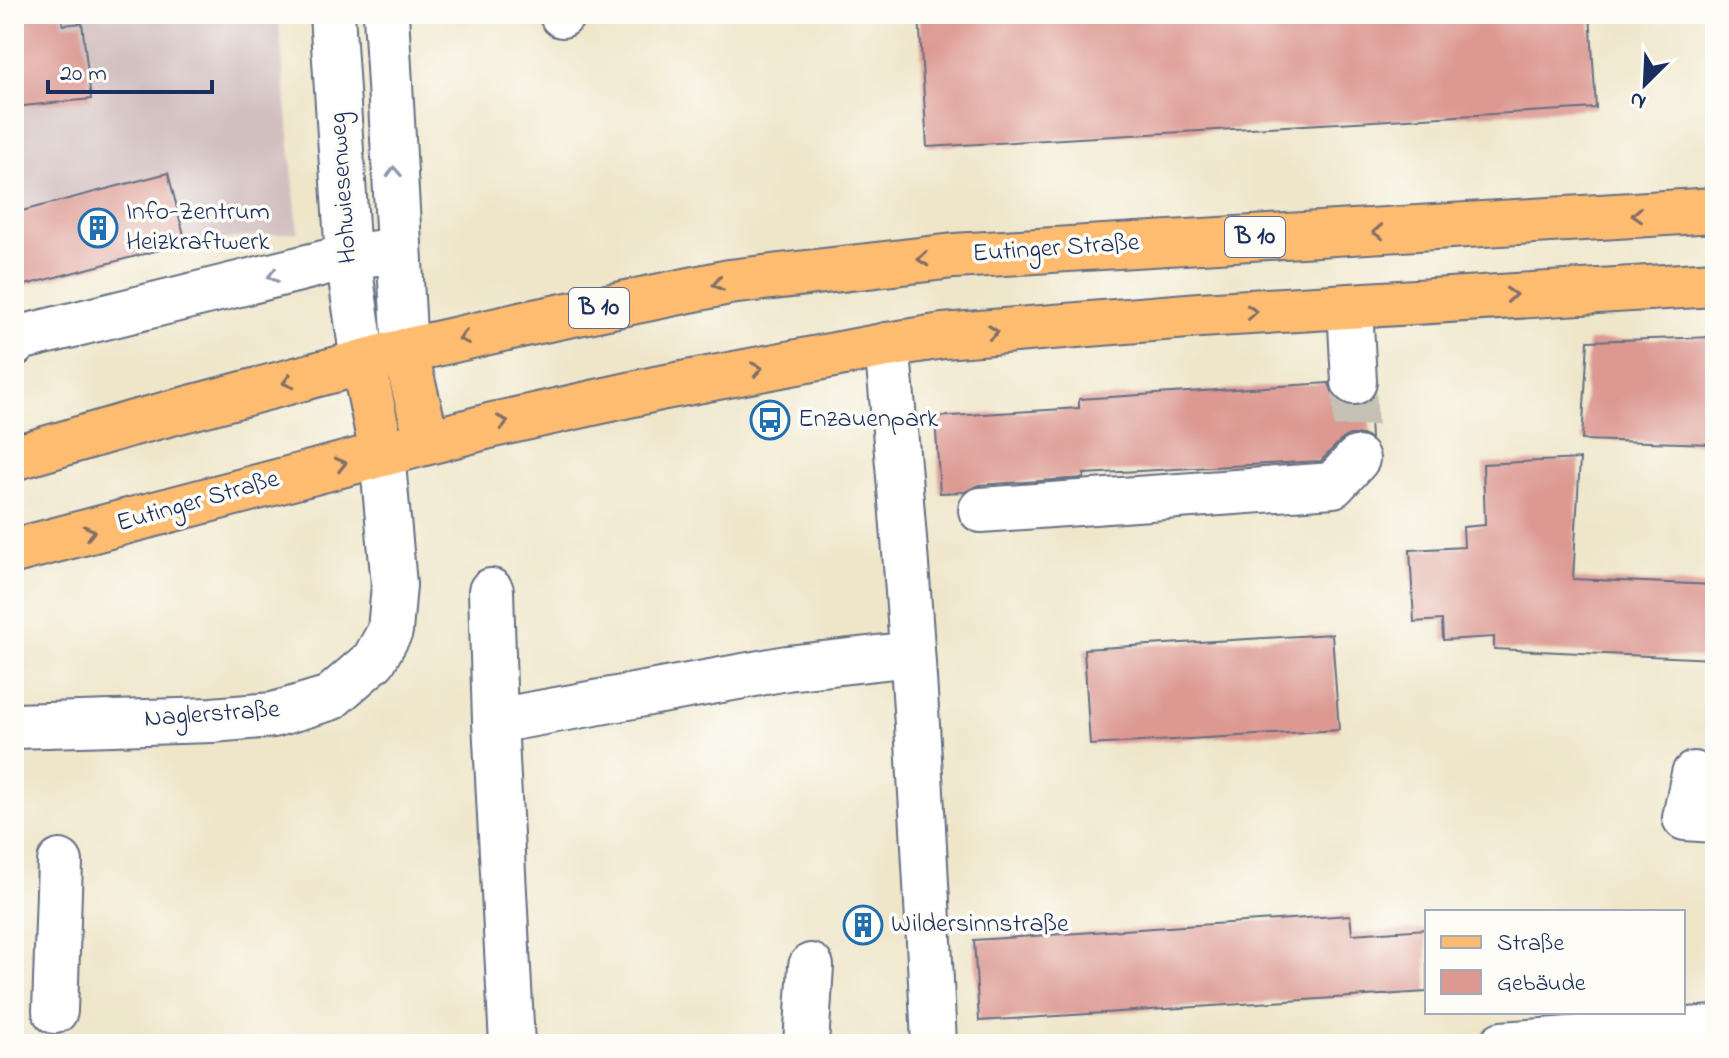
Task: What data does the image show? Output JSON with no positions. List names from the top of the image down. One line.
{"streets":{"main road":["B 10","Eutinger Straße"],"street":["Hohwiesenweg","Naglerstraße"]},"crossings":[["Hohwiesenweg","Eutinger Straße"],["Eutinger Straße","Naglerstraße"]],"places":{"building":["Info-Zentrum Heizkraftwerk","Wildersinnstraße"],"bus stop":["Enzauenpark"]},"legend":["Straße","Gebäude"],"scale_bar":"20 m","north":"bottom left"}
